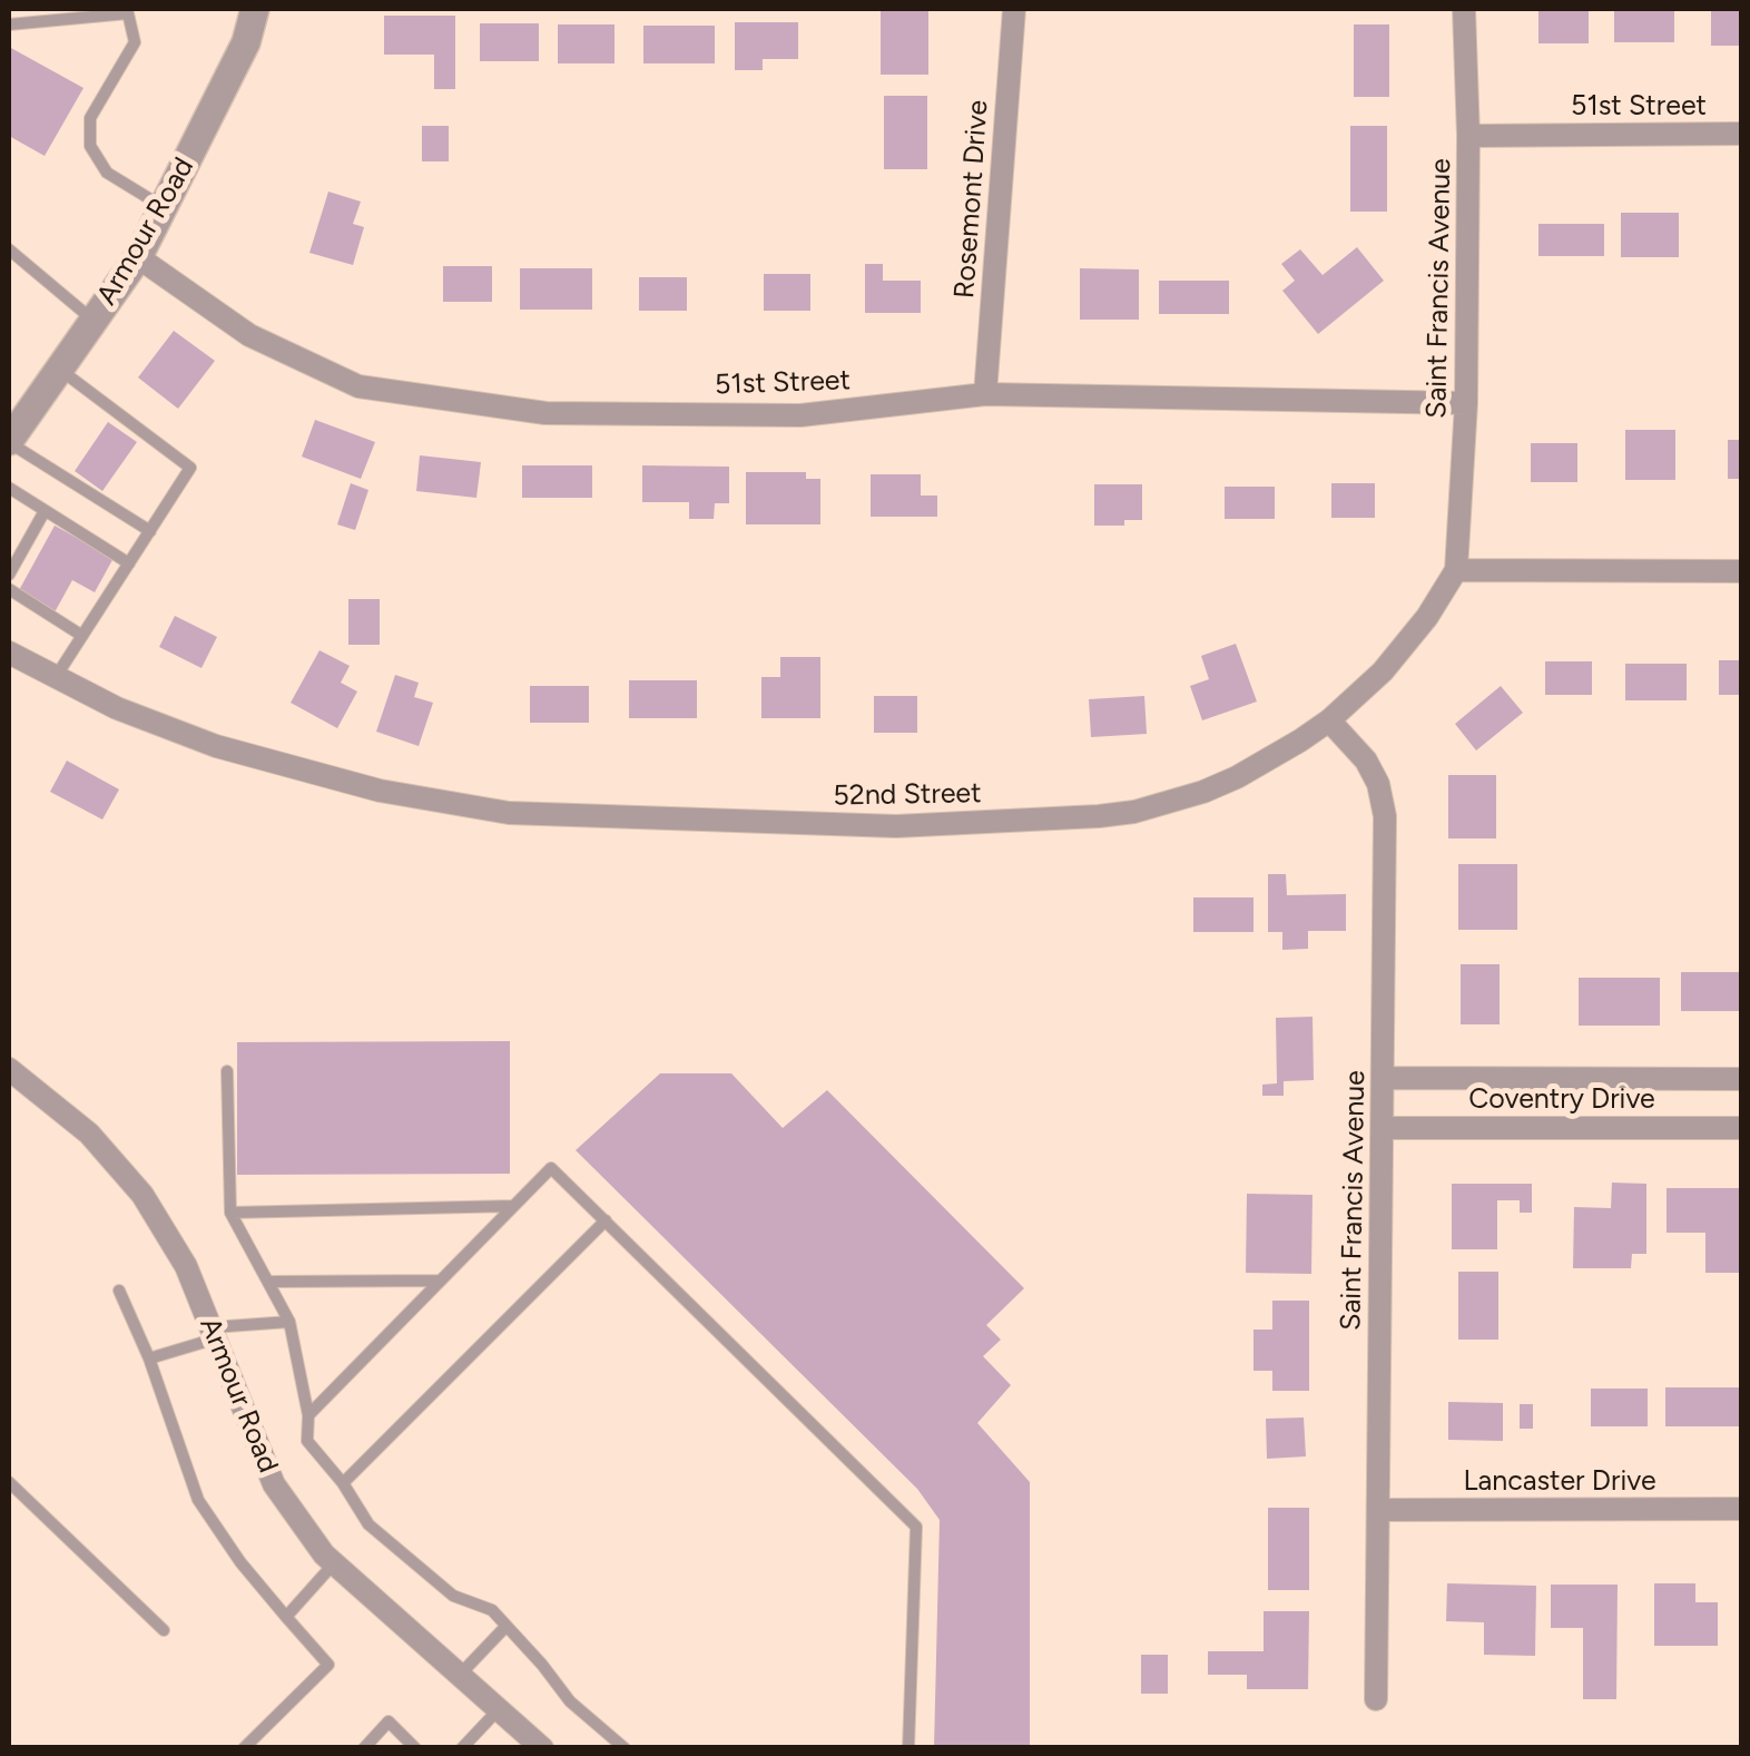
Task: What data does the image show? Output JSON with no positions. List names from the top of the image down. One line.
{"streets":{"street":["51st Street","Rosemont Drive","Armour Road","Saint Francis Avenue","52nd Street","Coventry Drive","Lancaster Drive"]},"crossings":[["51st Street","Rosemont Drive"],["51st Street","Armour Road"],["51st Street","Saint Francis Avenue"],["Saint Francis Avenue","52nd Street"],["Saint Francis Avenue","Coventry Drive"],["Saint Francis Avenue","Lancaster Drive"]]}
